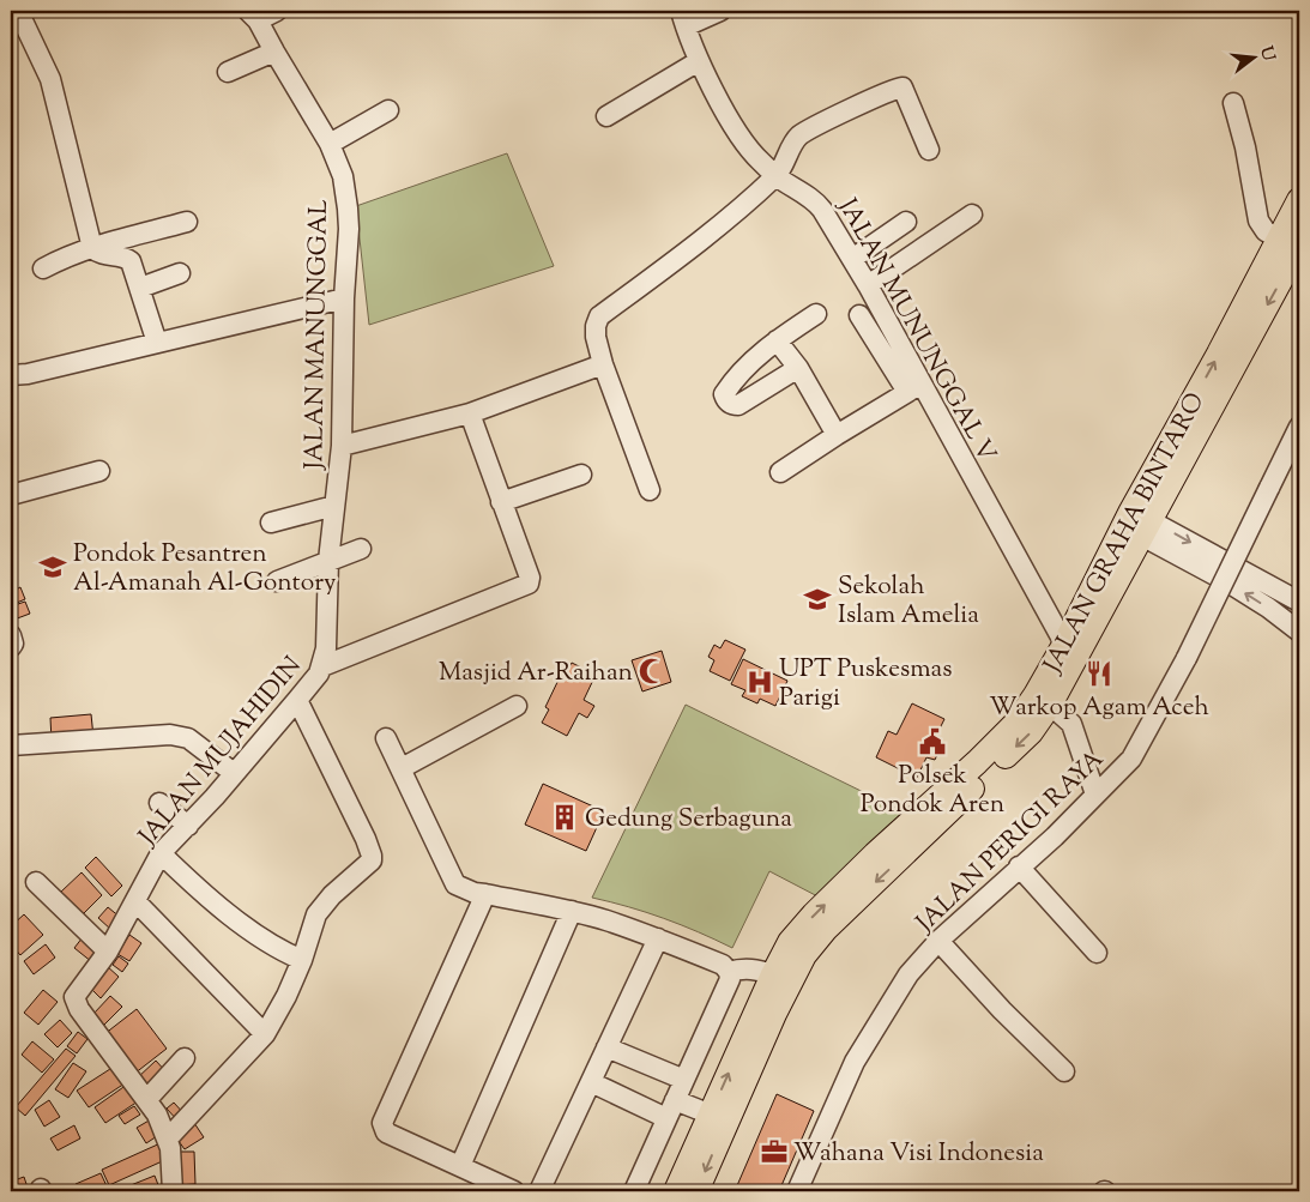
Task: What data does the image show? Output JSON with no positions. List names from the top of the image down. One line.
{"streets":{"main road":["JALAN GRAHA BINTARO"],"street":["JALAN MUNUNGGAL V","JALAN MANUNGGAL","JALAN MUJAHIDIN","JALAN PERIGI RAYA"]},"crossings":[["JALAN MUNUNGGAL V","JALAN GRAHA BINTARO"],["JALAN MANUNGGAL","JALAN MUJAHIDIN"]],"places":{"school or university":["Pondok Pesantren Al-Amanah Al-Gontory","Sekolah Islam Amelia"],"mosque":["Masjid Ar-Raihan"],"restaurant":["Warkop Agam Aceh"],"hospital":["UPT Puskesmas Parigi"],"public building":["Polsek Pondok Aren"],"building":["Gedung Serbaguna"],"office":["Wahana Visi Indonesia"]},"north":"right"}
